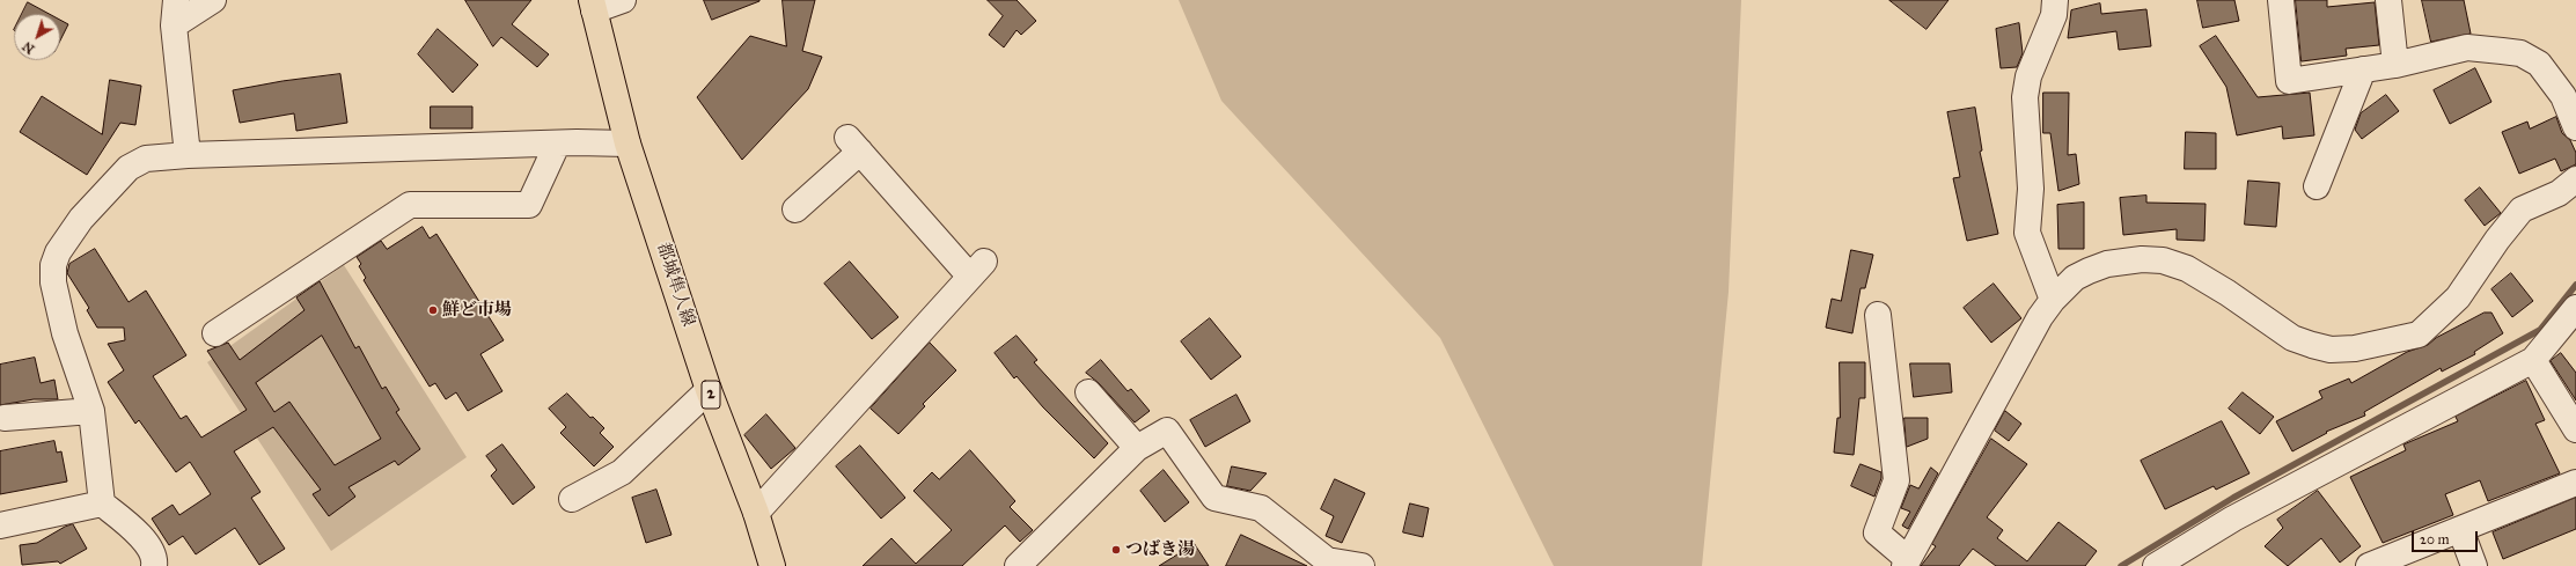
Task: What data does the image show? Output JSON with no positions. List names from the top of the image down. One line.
{"streets":{"main road":["都城隼人線","2"]},"places":["鮮ど市場","つばき湯"],"scale_bar":"20 m","north":"bottom left"}
